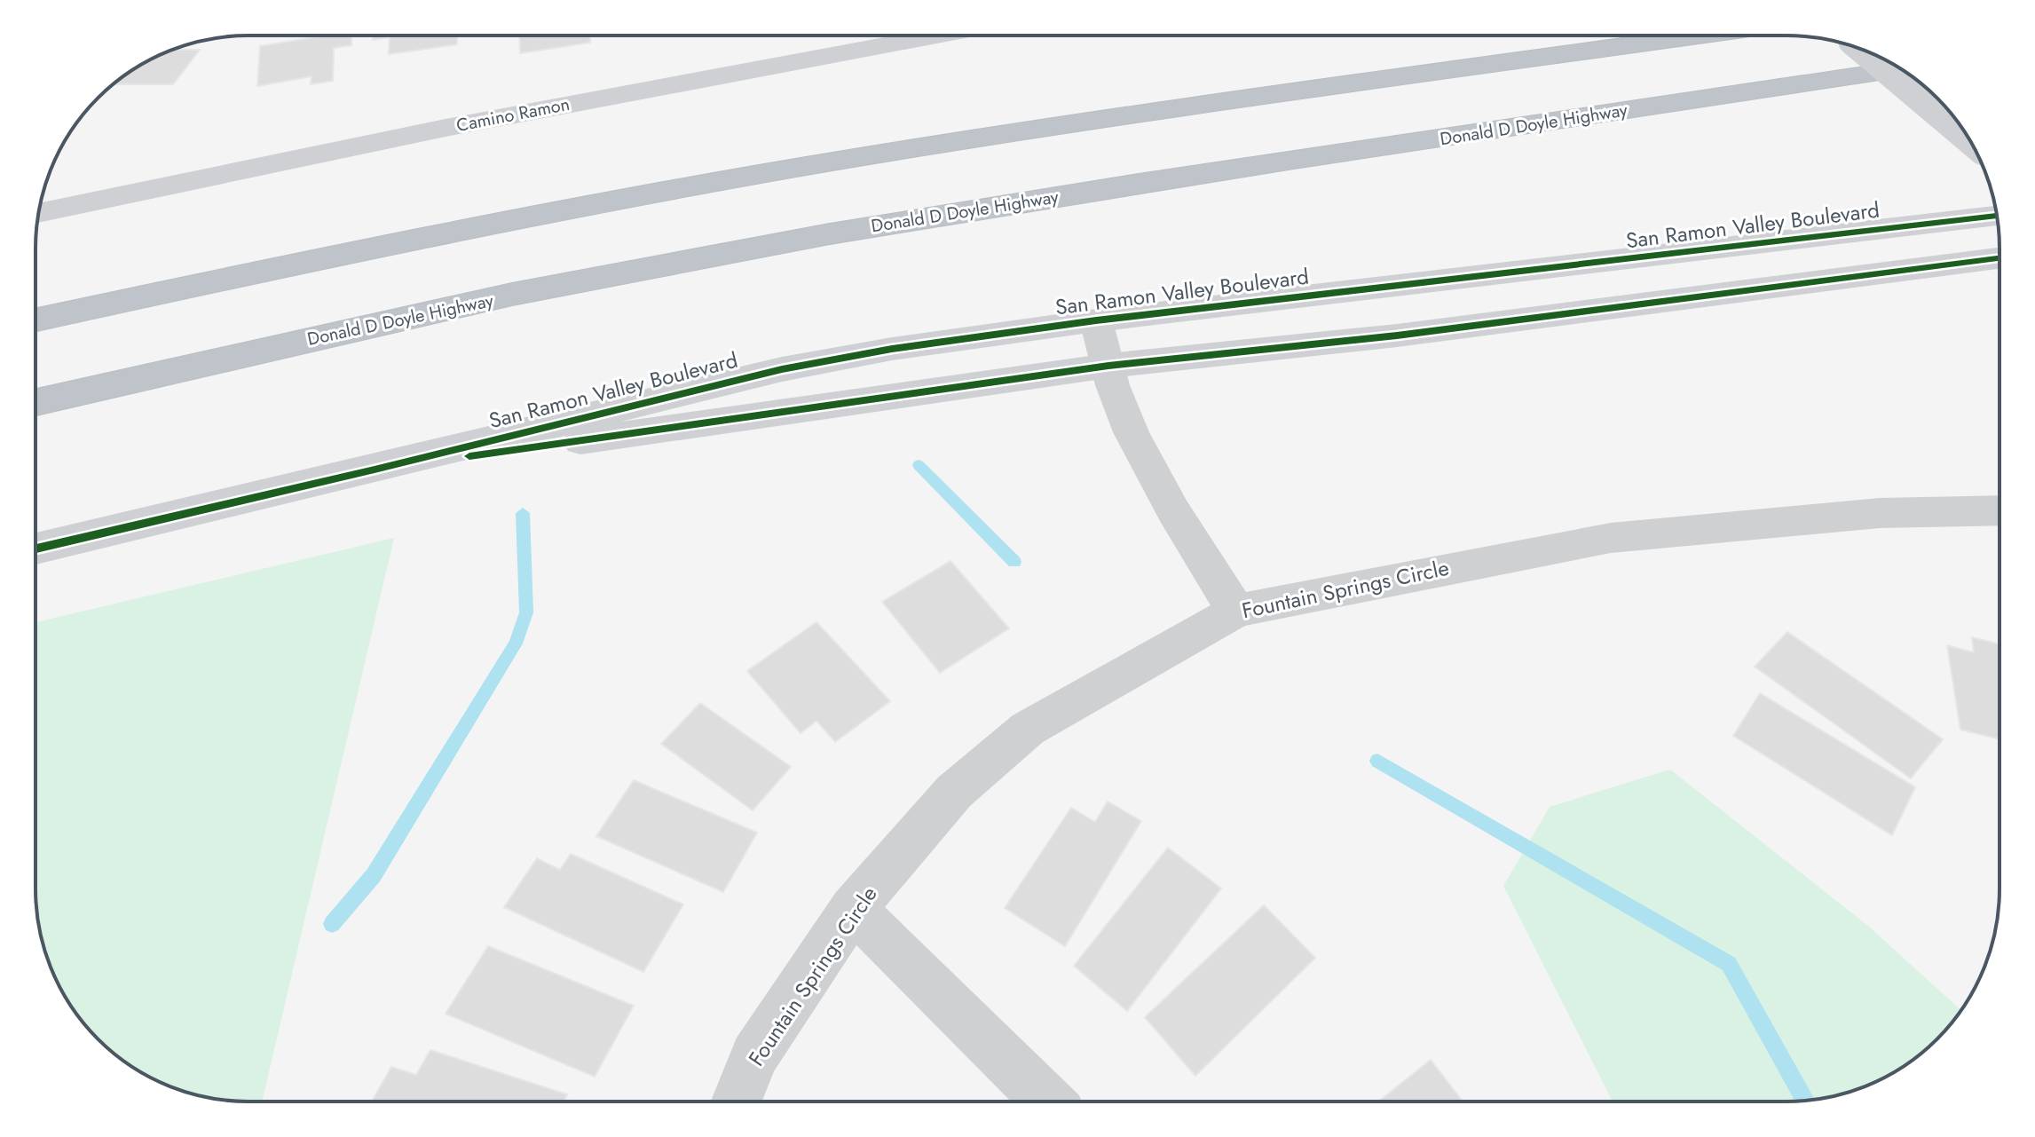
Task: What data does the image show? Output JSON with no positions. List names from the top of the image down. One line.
{"streets":{"highway":["Donald D Doyle Highway"],"main road":["Camino Ramon","San Ramon Valley Boulevard"],"street":["Fountain Springs Circle"]}}
